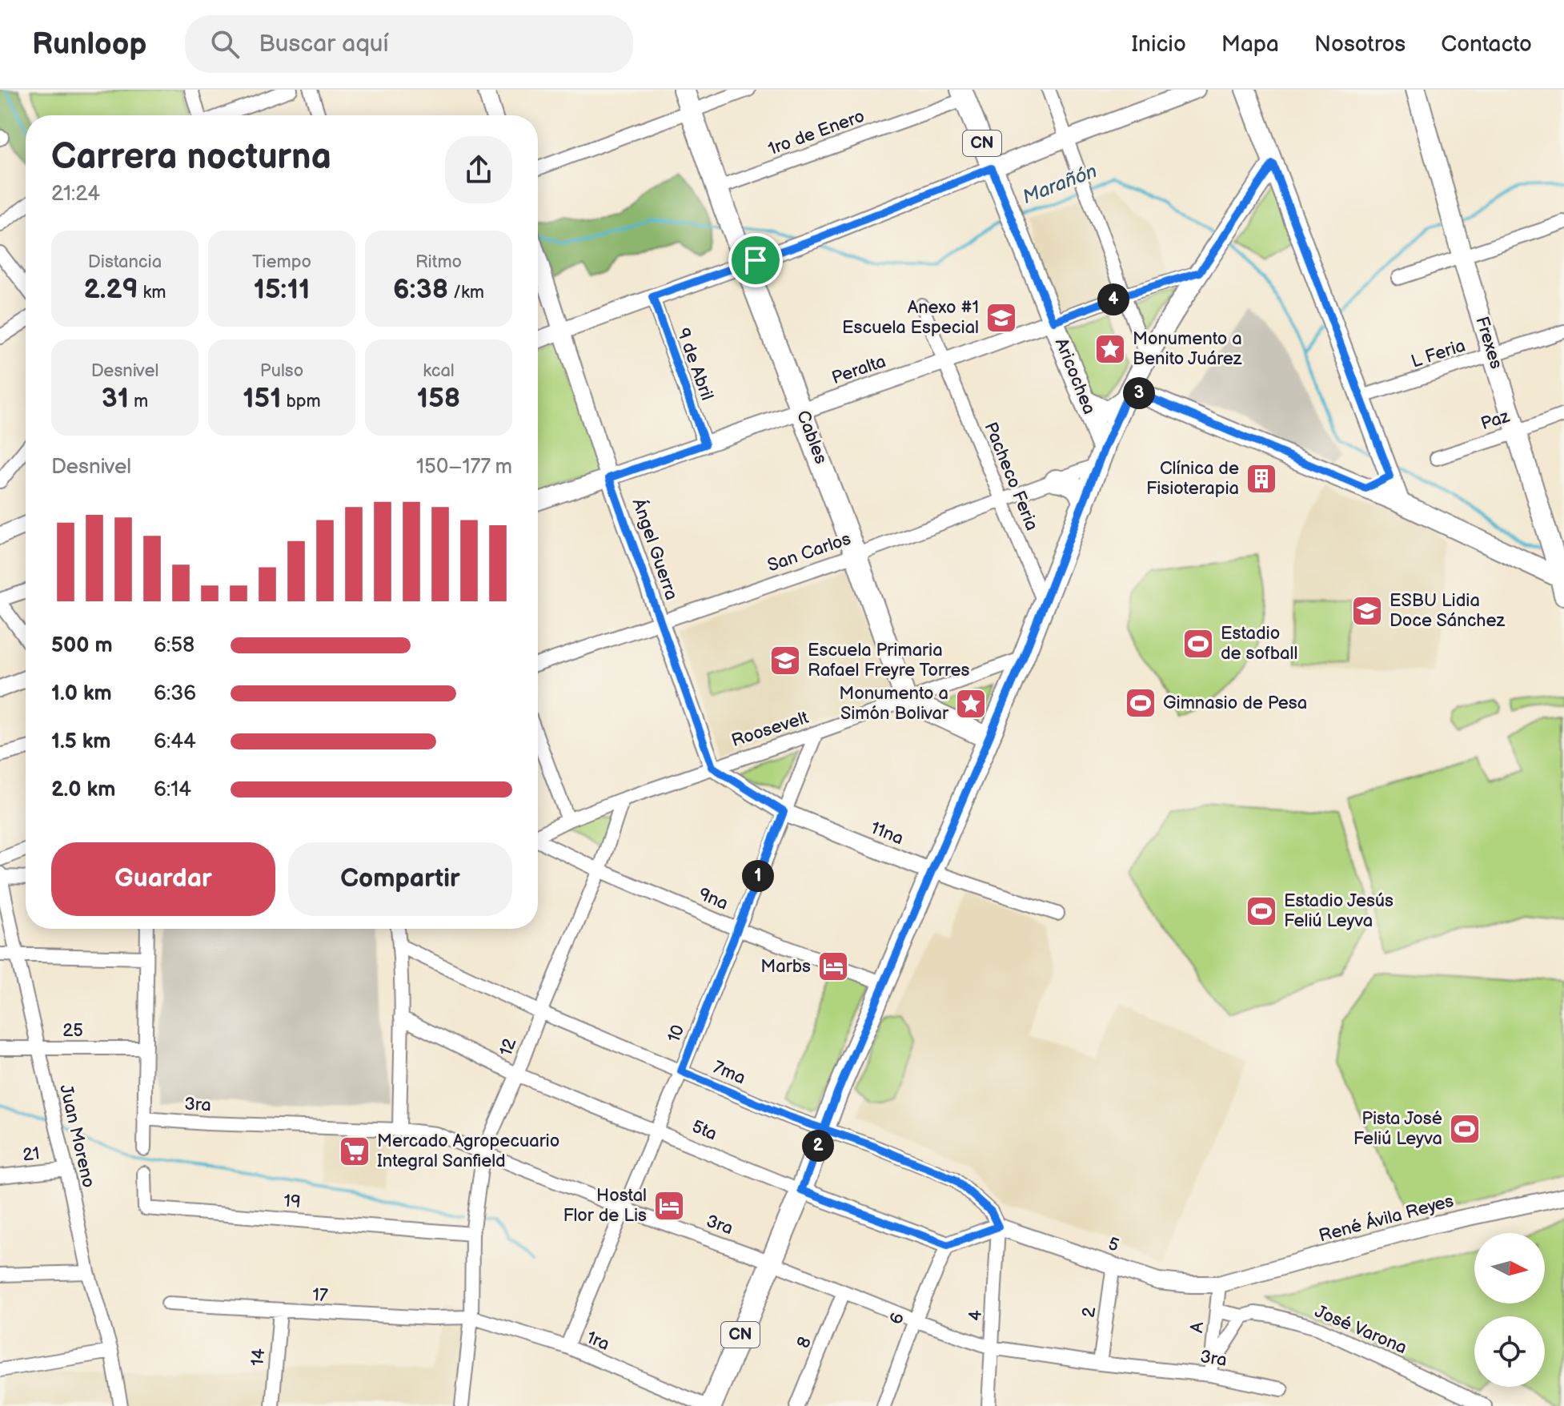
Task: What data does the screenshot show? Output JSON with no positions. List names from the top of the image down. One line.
{"streets":{"main road":["CN","Frexes","Aricochea","Cables"],"street":["1ro de Enero","L Feria","9 de Abril","Peralta","Paz","Pacheco Feria","Ángel Guerra","San Carlos","Roosevelt","11na","9na","25","10","12","7ma","3ra","5ta","Juan Moreno","21","19","René Ávila Reyes","5","17","2","4","6","A","José Varona","1ra","8","14"]},"crossings":[["1ro de Enero","Aricochea"],["1ro de Enero","Cables"],["CN","Peralta"],["CN","Aricochea"],["CN","Pacheco Feria"],["CN","San Carlos"],["CN","Roosevelt"],["CN","11na"],["CN","9na"],["CN","7ma"],["CN","3ra"],["CN","5ta"],["CN","1ra"],["Frexes","L Feria"],["Frexes","Paz"],["9 de Abril","Peralta"],["Peralta","Aricochea"],["Peralta","Cables"],["Peralta","Pacheco Feria"],["Peralta","Ángel Guerra"],["Aricochea","San Carlos"],["Cables","San Carlos"],["Cables","Roosevelt"],["Pacheco Feria","San Carlos"],["Ángel Guerra","San Carlos"],["Ángel Guerra","Roosevelt"],["Ángel Guerra","11na"],["Roosevelt","11na"],["Roosevelt","10"],["Roosevelt","12"],["11na","10"],["9na","10"],["9na","12"],["25","Juan Moreno"],["10","7ma"],["10","3ra"],["10","5ta"],["10","1ra"],["12","7ma"],["12","3ra"],["12","5ta"],["12","19"],["12","17"],["12","1ra"],["7ma","5"],["7ma","4"],["3ra","2"],["3ra","4"],["3ra","6"],["3ra","A"],["3ra","8"],["5ta","6"],["Juan Moreno","21"],["René Ávila Reyes","5"],["René Ávila Reyes","A"],["5","2"],["5","4"],["5","A"],["17","1ra"],["17","14"],["A","José Varona"]],"water":["Marañón"],"places":{"school or university":["Anexo #1 Escuela Especial","ESBU Lidia Doce Sánchez","Escuela Primaria Rafael Freyre Torres"],"place":["Monumento a Benito Juárez","Monumento a Simón Bolivar"],"building":["Clínica de Fisioterapia"],"sports":["Estadio de sofball","Gimnasio de Pesa","Estadio Jesús Feliú Leyva","Pista José Feliú Leyva"],"hotel":["Marbs","Hostal Flor de Lis"],"supermarket":["Mercado Agropecuario Integral Sanfield"]},"north":"right","page":{"header":"Runloop","search":"Buscar aquí","nav":["Inicio","Mapa","Nosotros","Contacto"],"heading":["Carrera nocturna","21:24"],"stats":[["Distancia","2.29 km"],["Tiempo","15:11"],["Ritmo","6:38 /km"],["Desnivel","31 m"],["Pulso","151 bpm"],["kcal","158"]],"pins":["4","3","1","2"],"chart":["Desnivel","150–177 m"],"list":[{"name":"500 m","note":"6:58"},{"name":"1.0 km","note":"6:36"},{"name":"1.5 km","note":"6:44"},{"name":"2.0 km","note":"6:14"}],"buttons":["Guardar","Compartir"]}}
